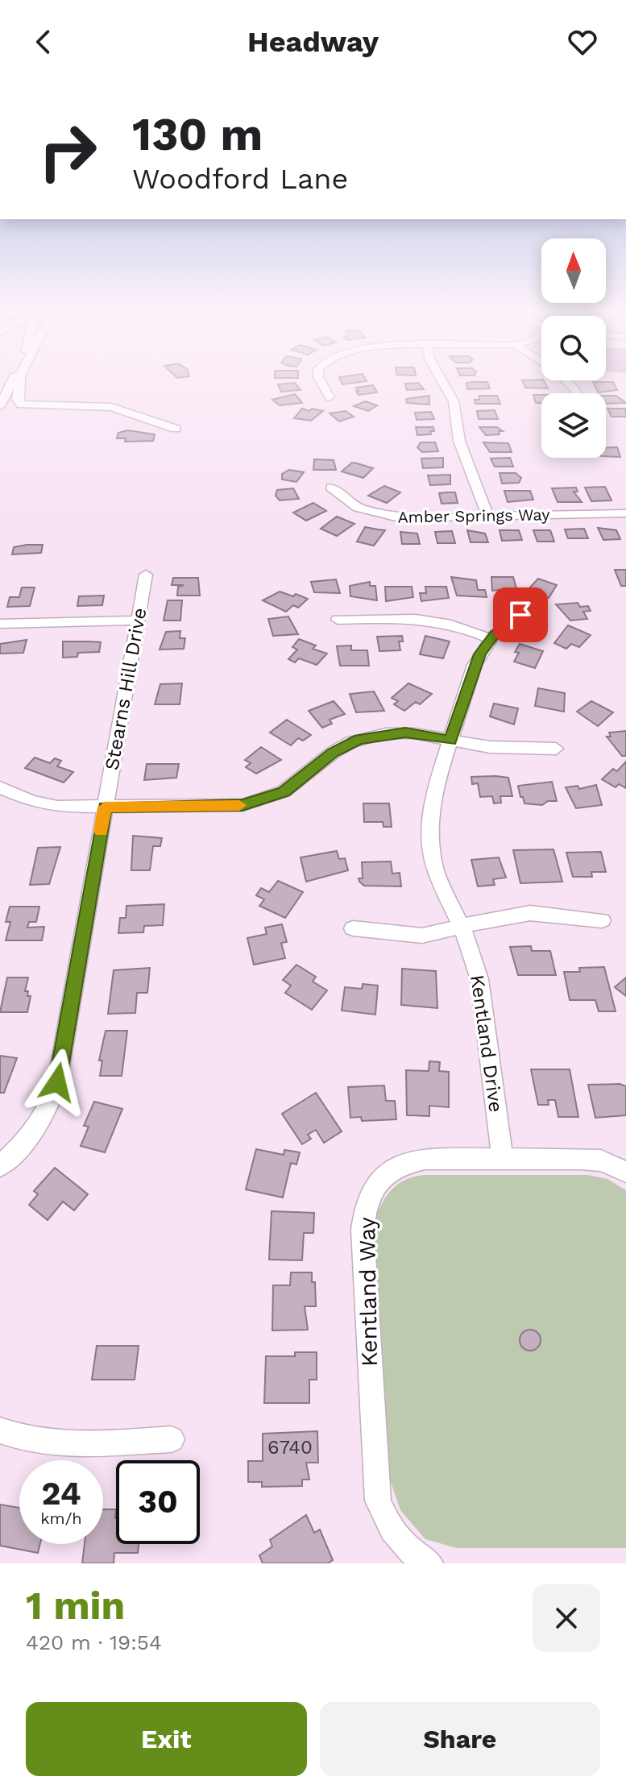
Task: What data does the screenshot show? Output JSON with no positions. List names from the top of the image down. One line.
{"streets":{"street":["Amber Springs Way","Stearns Hill Drive","Kentland Drive","Kentland Way"]},"crossings":[["Kentland Drive","Kentland Way"]],"house_numbers":["6740"],"north":"top","page":{"header":"Headway","turn":["130 m","Woodford Lane"],"speed":"24 km/h","limit":"30","heading":["1 min","420 m · 19:54"],"buttons":["Exit","Share"]}}
